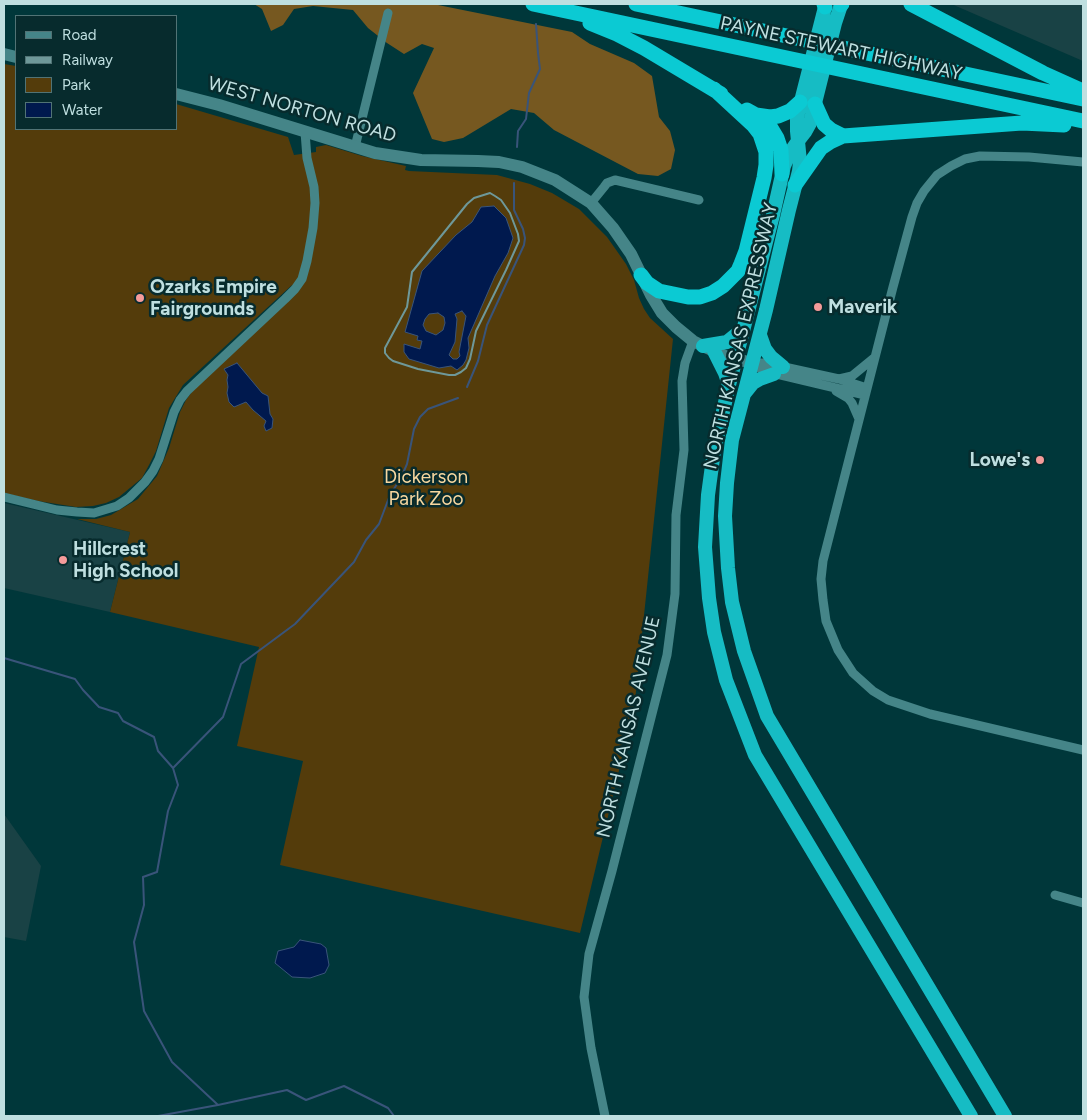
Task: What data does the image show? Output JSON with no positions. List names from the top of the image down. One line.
{"streets":{"highway":["PAYNE STEWART HIGHWAY","NORTH KANSAS EXPRESSWAY"],"main road":["WEST NORTON ROAD"],"street":["NORTH KANSAS AVENUE"]},"crossings":[["WEST NORTON ROAD","NORTH KANSAS EXPRESSWAY"],["WEST NORTON ROAD","NORTH KANSAS AVENUE"]],"parks":["Dickerson Park Zoo"],"places":["Ozarks Empire Fairgrounds","Maverik","Lowe's","Hillcrest High School"],"legend":["Road","Railway","Park","Water"]}
